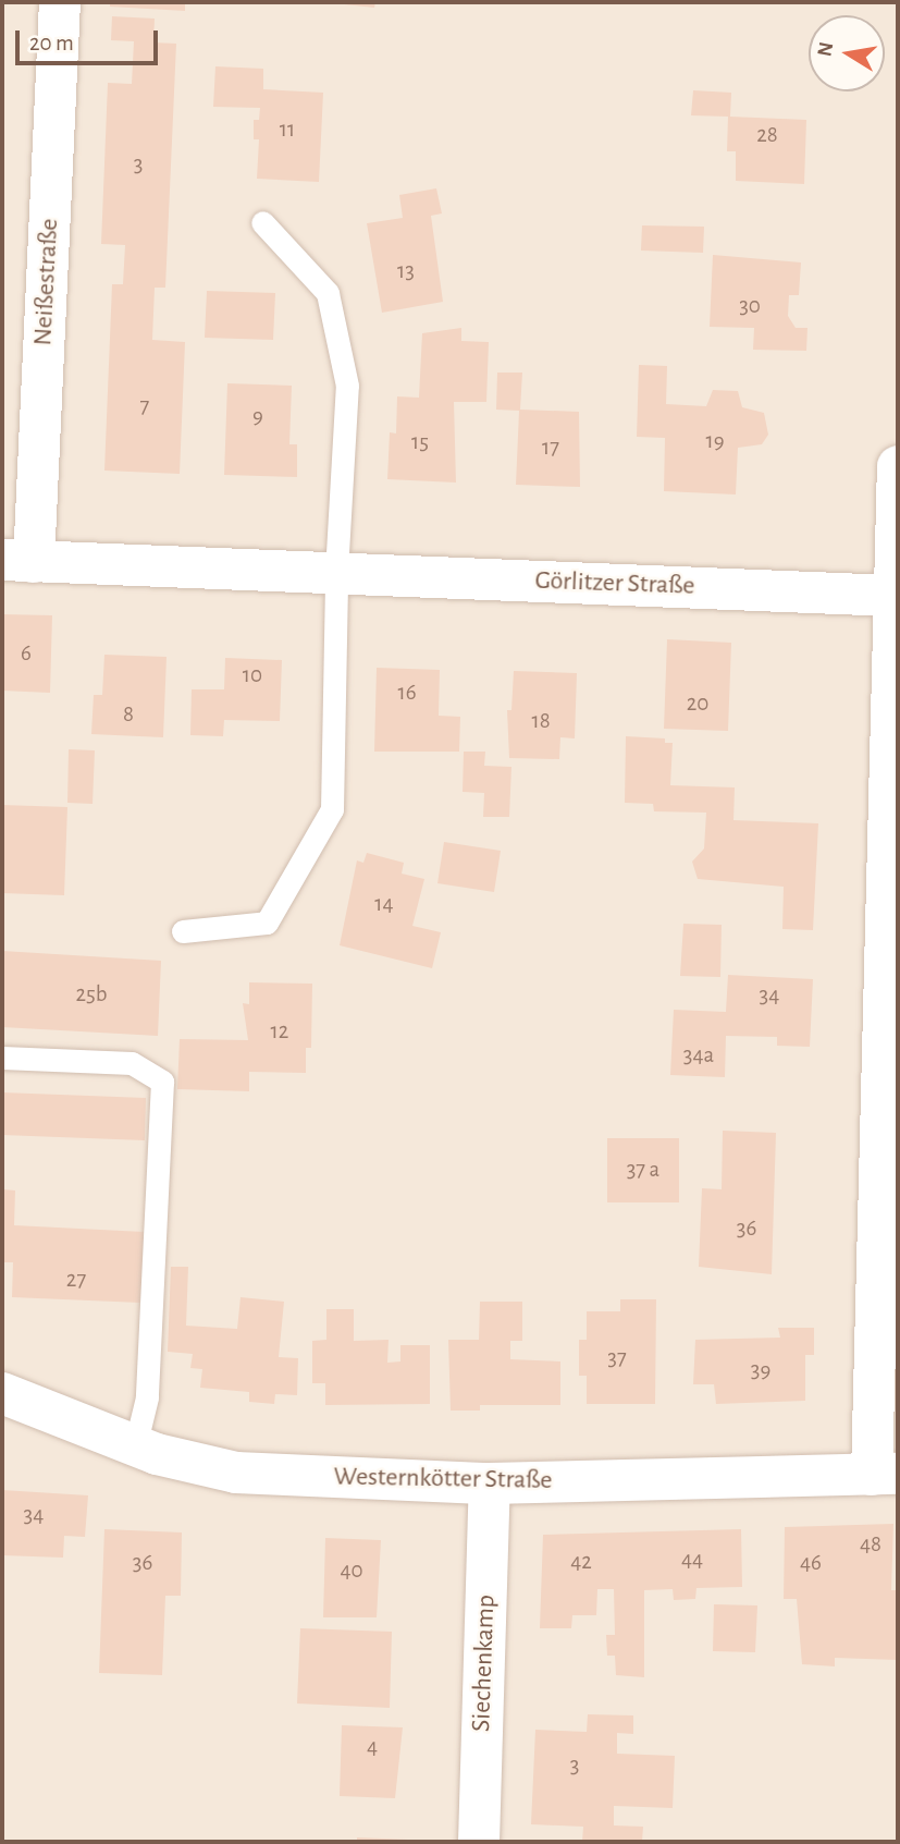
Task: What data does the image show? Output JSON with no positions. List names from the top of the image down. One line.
{"streets":{"street":["Neißestraße","Görlitzer Straße","Westernkötter Straße","Siechenkamp"]},"crossings":[["Neißestraße","Görlitzer Straße"],["Westernkötter Straße","Siechenkamp"]],"house_numbers":["11","28","3","13","30","7","9","19","15","17","6","10","16","20","8","18","14","25b","34","12","34a","37 a","36","27","37","39","34","48","44","42","36","46","40","4","3"],"scale_bar":"20 m","north":"left"}
